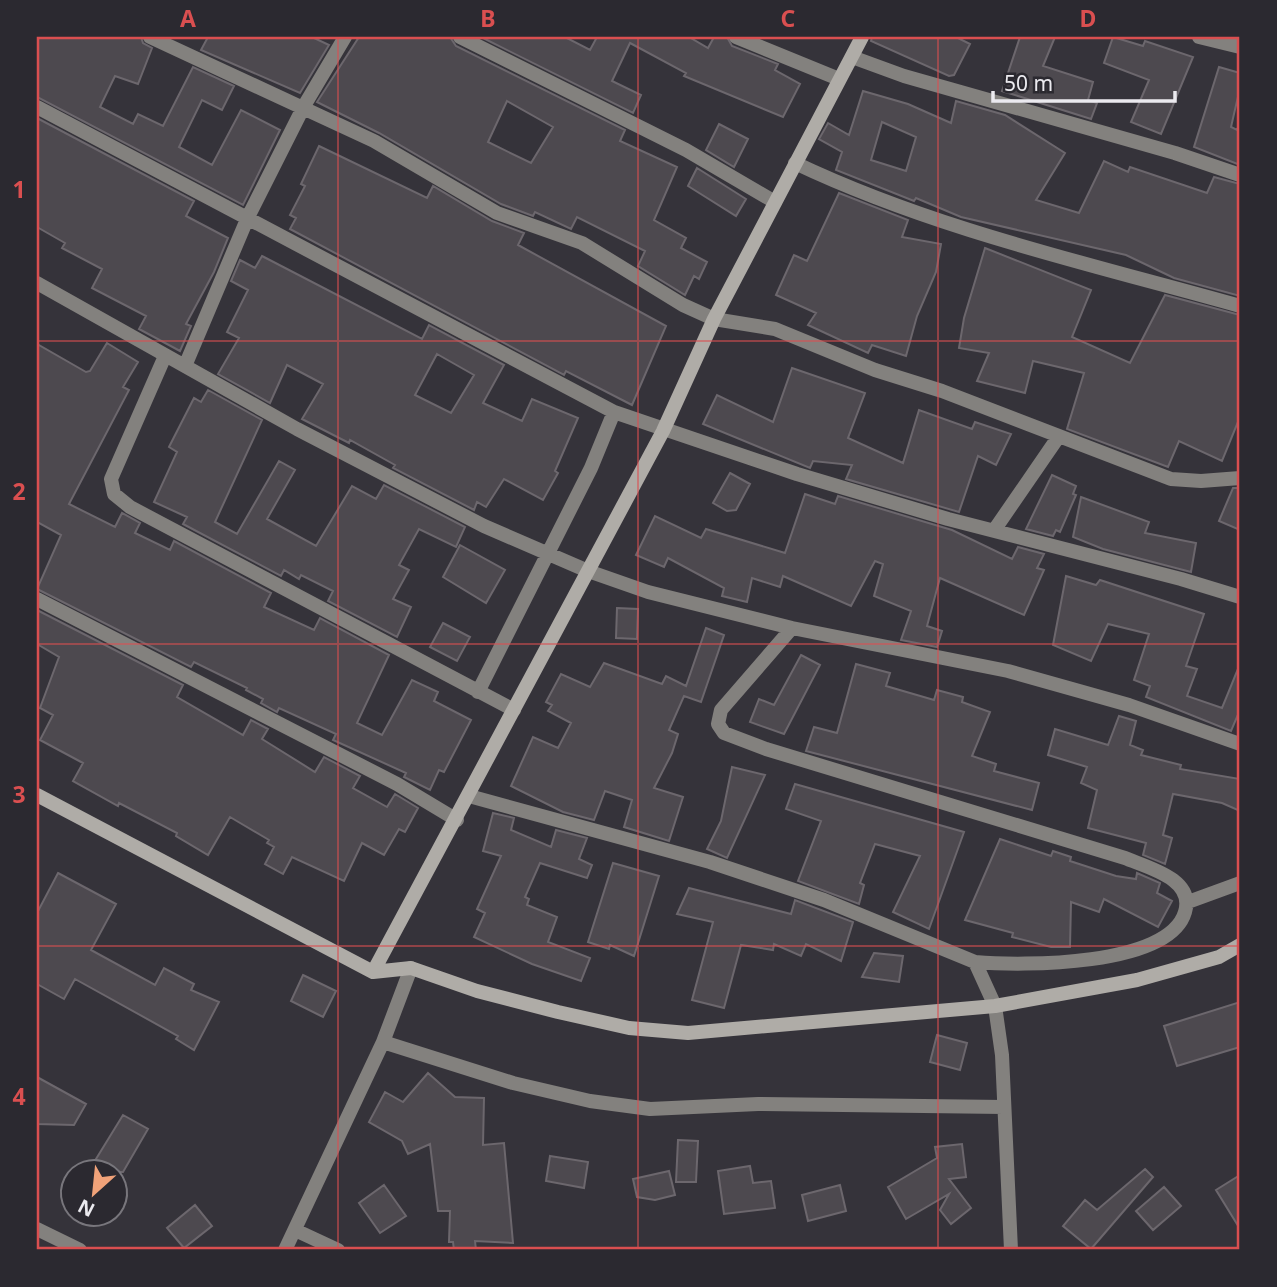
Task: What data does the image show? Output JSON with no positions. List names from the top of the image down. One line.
{"scale_bar":"50 m","north":"bottom left","grid":{"columns":["A","B","C","D"],"rows":["1","2","3","4"]}}
